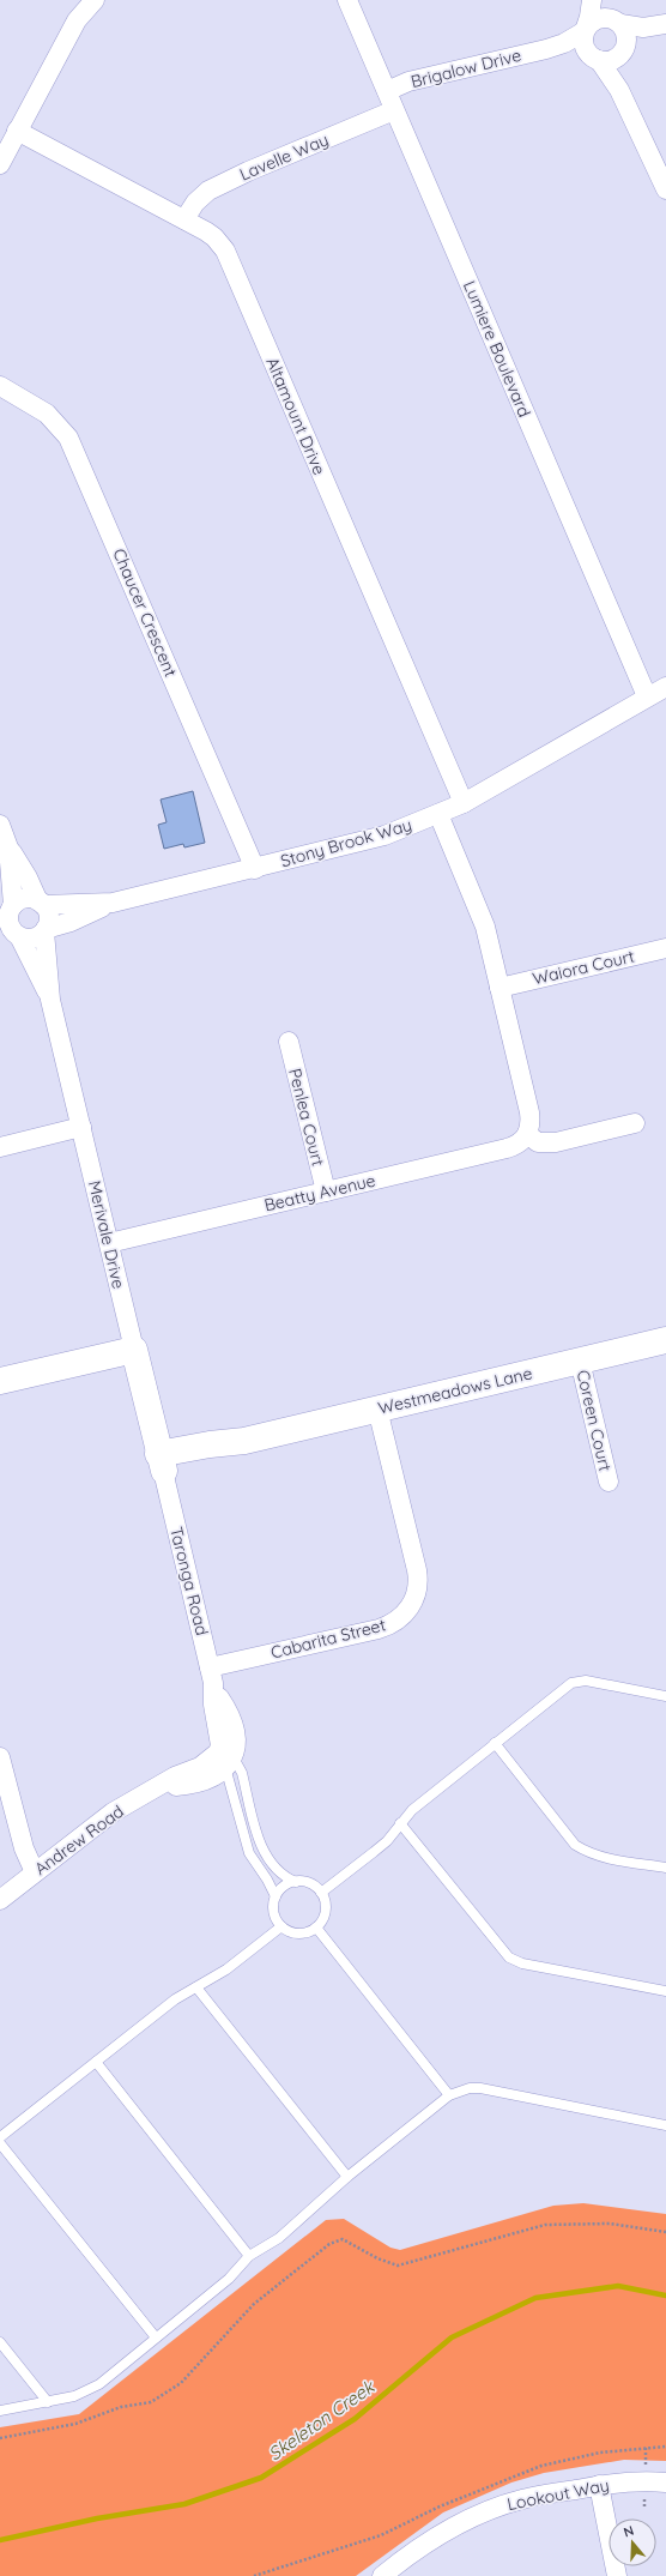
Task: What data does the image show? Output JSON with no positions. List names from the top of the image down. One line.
{"streets":{"street":["Brigalow Drive","Lavelle Way","Lumiere Boulevard","Altamount Drive","Chaucer Crescent","Stony Brook Way","Waiora Court","Penlea Court","Beatty Avenue","Merivale Drive","Westmeadows Lane","Coreen Court","Taronga Road","Cabarita Street","Andrew Road","Lookout Way"]},"crossings":[["Brigalow Drive","Lumiere Boulevard"],["Lavelle Way","Lumiere Boulevard"],["Lavelle Way","Altamount Drive"],["Lumiere Boulevard","Stony Brook Way"],["Altamount Drive","Stony Brook Way"],["Chaucer Crescent","Stony Brook Way"],["Stony Brook Way","Merivale Drive"],["Penlea Court","Beatty Avenue"],["Beatty Avenue","Merivale Drive"],["Merivale Drive","Westmeadows Lane"],["Merivale Drive","Taronga Road"],["Westmeadows Lane","Coreen Court"],["Westmeadows Lane","Taronga Road"],["Westmeadows Lane","Cabarita Street"],["Taronga Road","Cabarita Street"],["Taronga Road","Andrew Road"]],"water":["Skeleton Creek"],"north":"top"}
